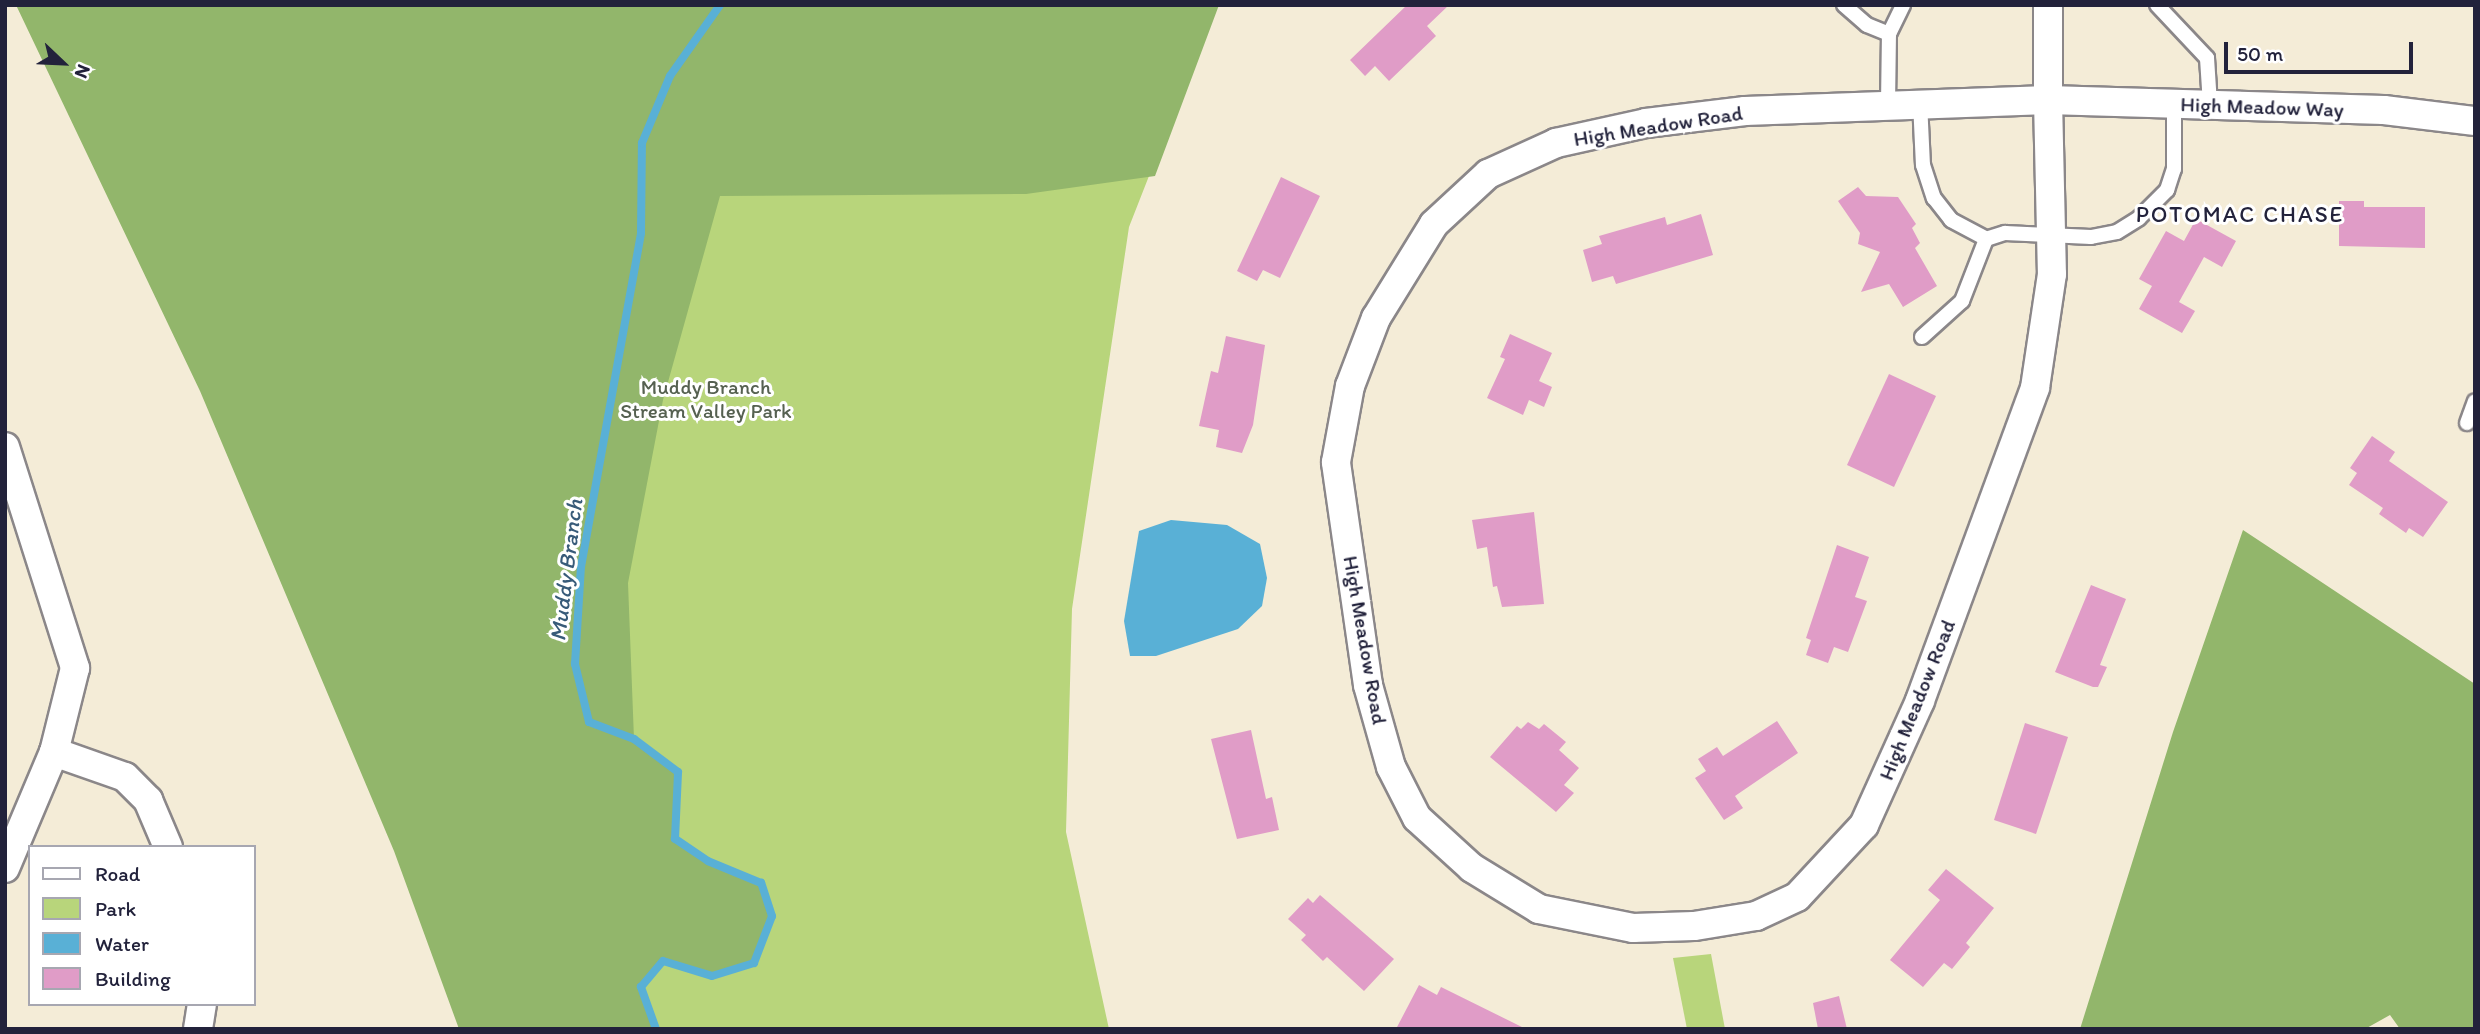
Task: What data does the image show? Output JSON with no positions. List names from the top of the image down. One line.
{"streets":{"street":["High Meadow Way","High Meadow Road"]},"crossings":[["High Meadow Way","High Meadow Road"]],"districts":["POTOMAC CHASE"],"water":["Muddy Branch"],"parks":["Muddy Branch Stream Valley Park"],"legend":["Road","Park","Water","Building"],"scale_bar":"50 m","north":"bottom right"}
